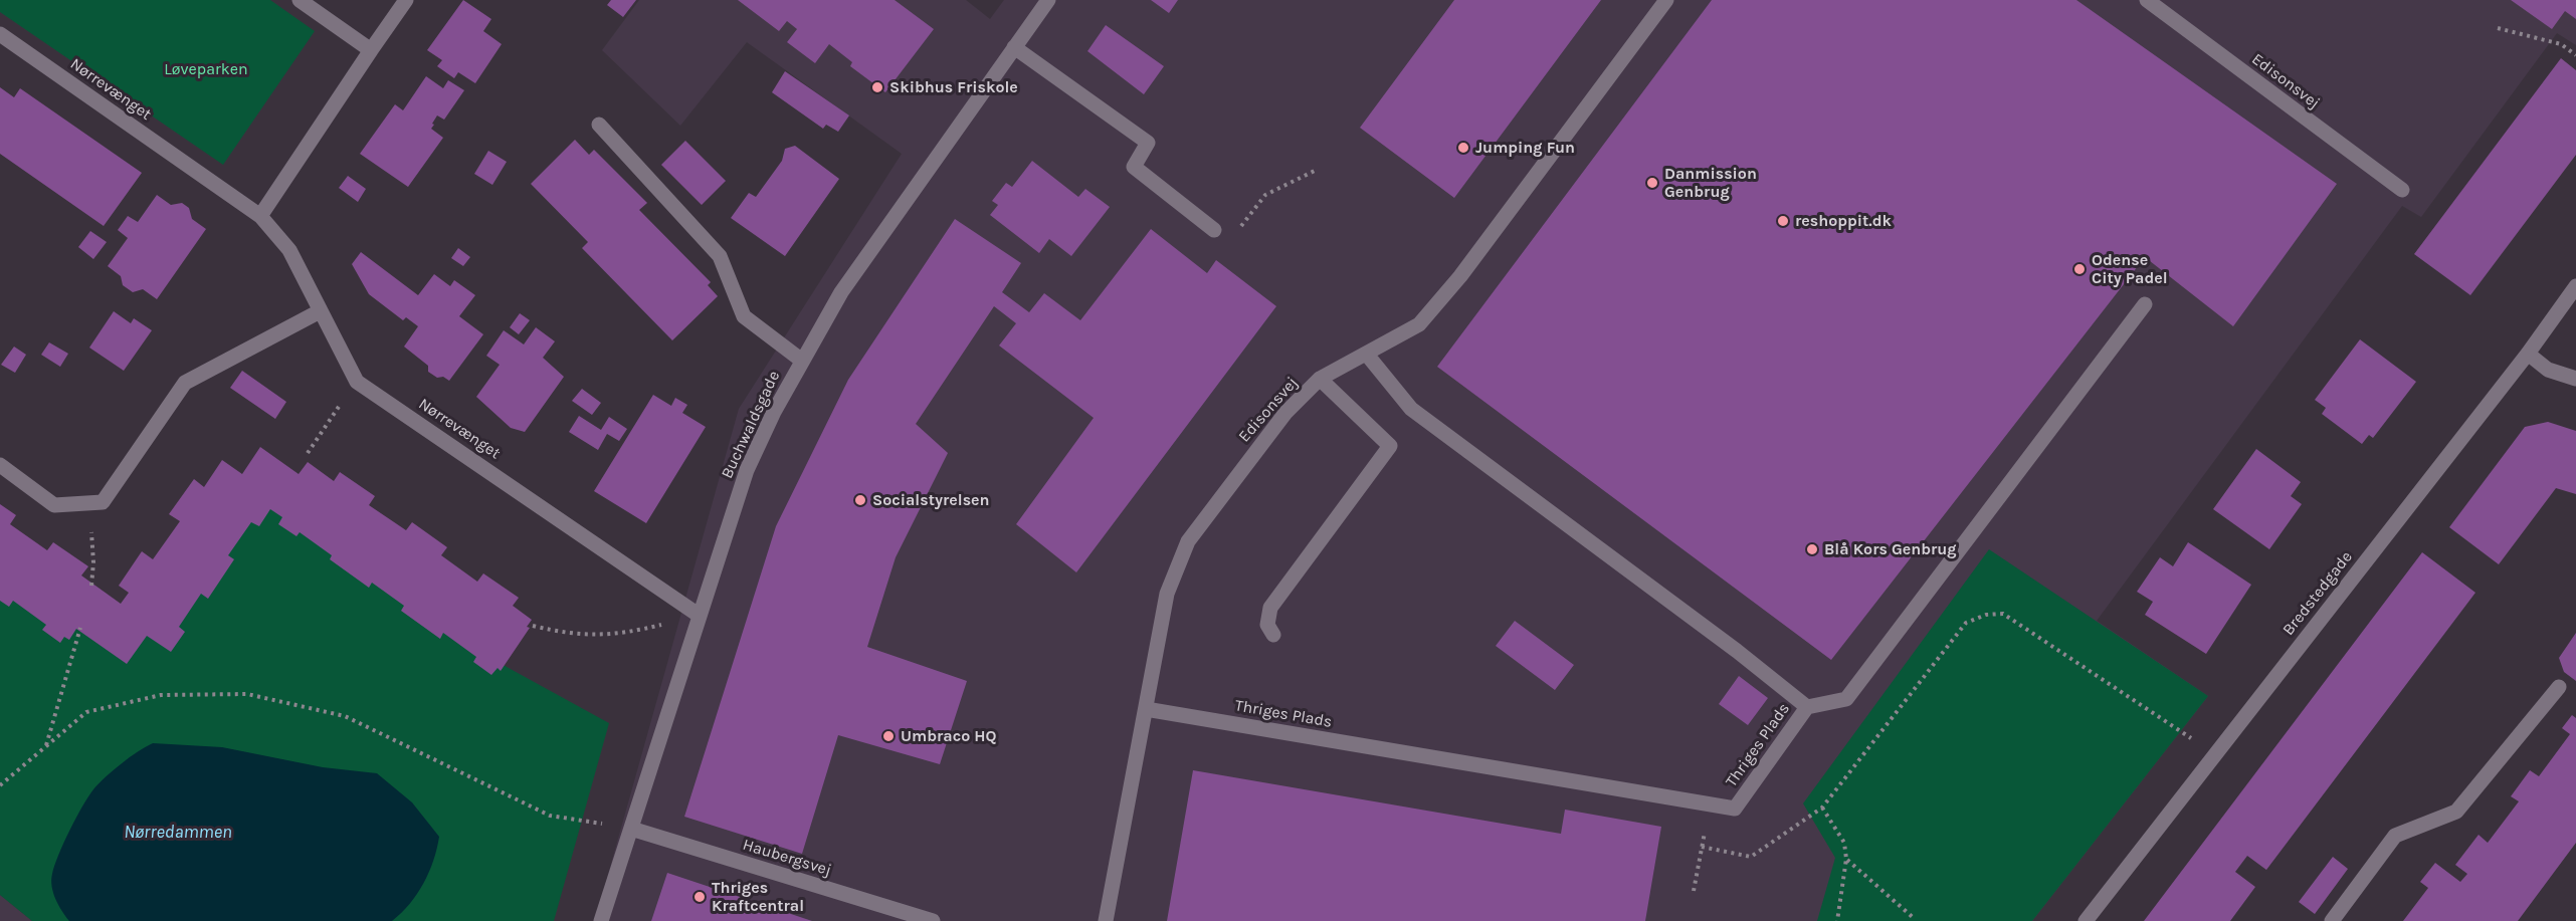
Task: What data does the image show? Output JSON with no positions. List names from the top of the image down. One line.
{"streets":{"street":["Edisonsvej","Nørrevænget","Buchwaldsgade","Bredstedgade","Thriges Plads","Haubergsvej"]},"crossings":[["Edisonsvej","Thriges Plads"],["Nørrevænget","Buchwaldsgade"],["Buchwaldsgade","Haubergsvej"]],"water":["Nørredammen"],"parks":["Løveparken"],"places":["Skibhus Friskole","Jumping Fun","Danmission Genbrug","reshoppit.dk","Odense City Padel","Socialstyrelsen","Blå Kors Genbrug","Umbraco HQ","Thriges Kraftcentral"]}
